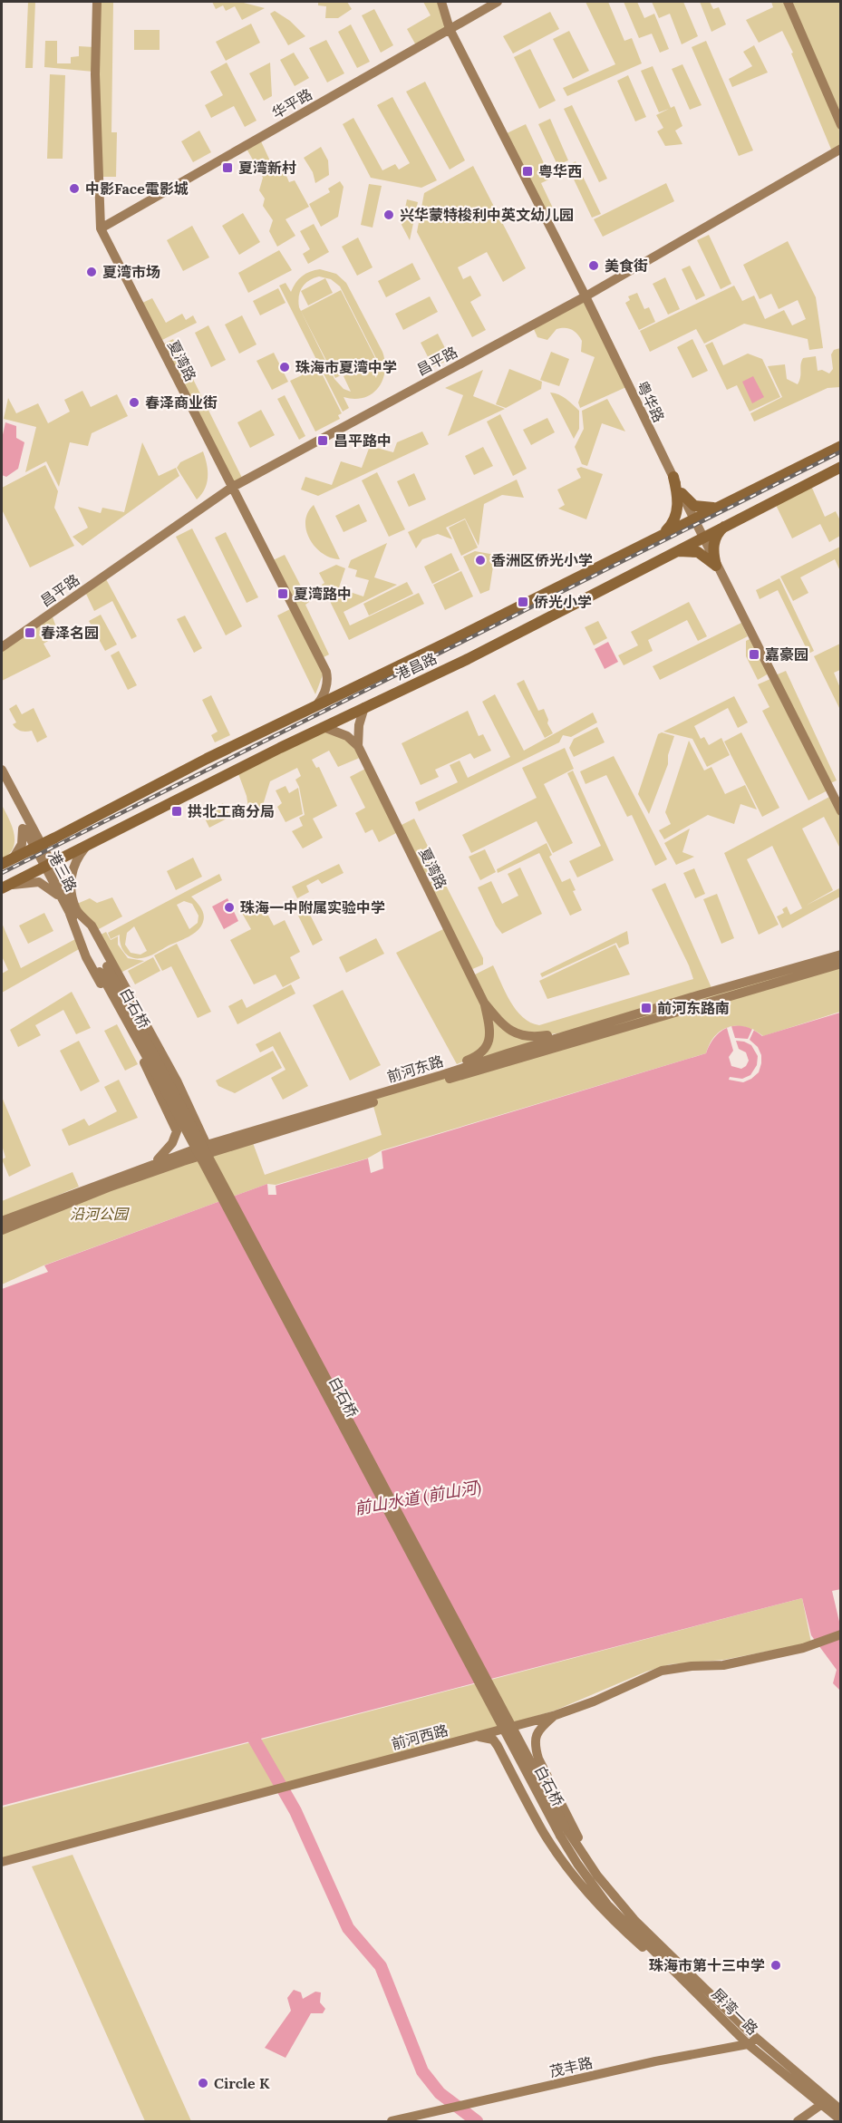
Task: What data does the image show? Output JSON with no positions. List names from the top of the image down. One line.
{"streets":{"main road":["华平路","夏湾路","昌平路","粤华路","港昌路","港三路","白石桥","前河东路","前河西路","屏湾一路","茂丰路"]},"crossings":[["华平路","夏湾路"],["华平路","粤华路"],["夏湾路","昌平路"],["夏湾路","港昌路"],["昌平路","粤华路"],["粤华路","港昌路"],["港昌路","港三路"],["港三路","白石桥"],["白石桥","屏湾一路"],["屏湾一路","茂丰路"]],"water":["前山水道 (前山河)"],"parks":["沿河公园"],"places":{"transit":["夏湾新村","粤华西","昌平路中","夏湾路中","侨光小学","春泽名园","嘉豪园","拱北工商分局","前河东路南"],"other":["中影Face電影城","兴华蒙特梭利中英文幼儿园","美食街","夏湾市场","珠海市夏湾中学","春泽商业街","香洲区侨光小学","珠海一中附属实验中学","珠海市第十三中学","Circle K"]}}
